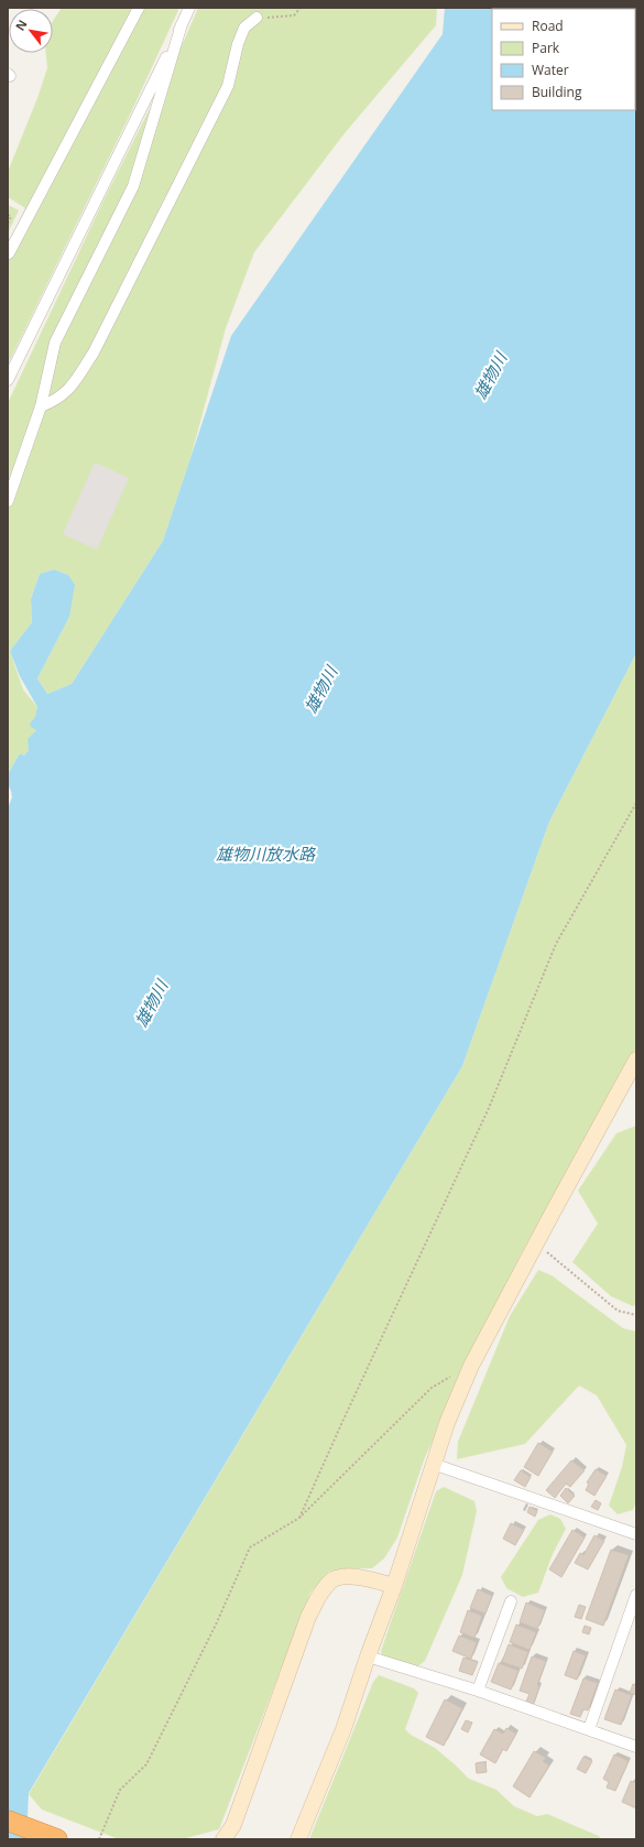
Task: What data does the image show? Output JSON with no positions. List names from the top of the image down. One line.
{"water":["雄物川","雄物川放水路"],"legend":["Road","Park","Water","Building"],"north":"top left"}
